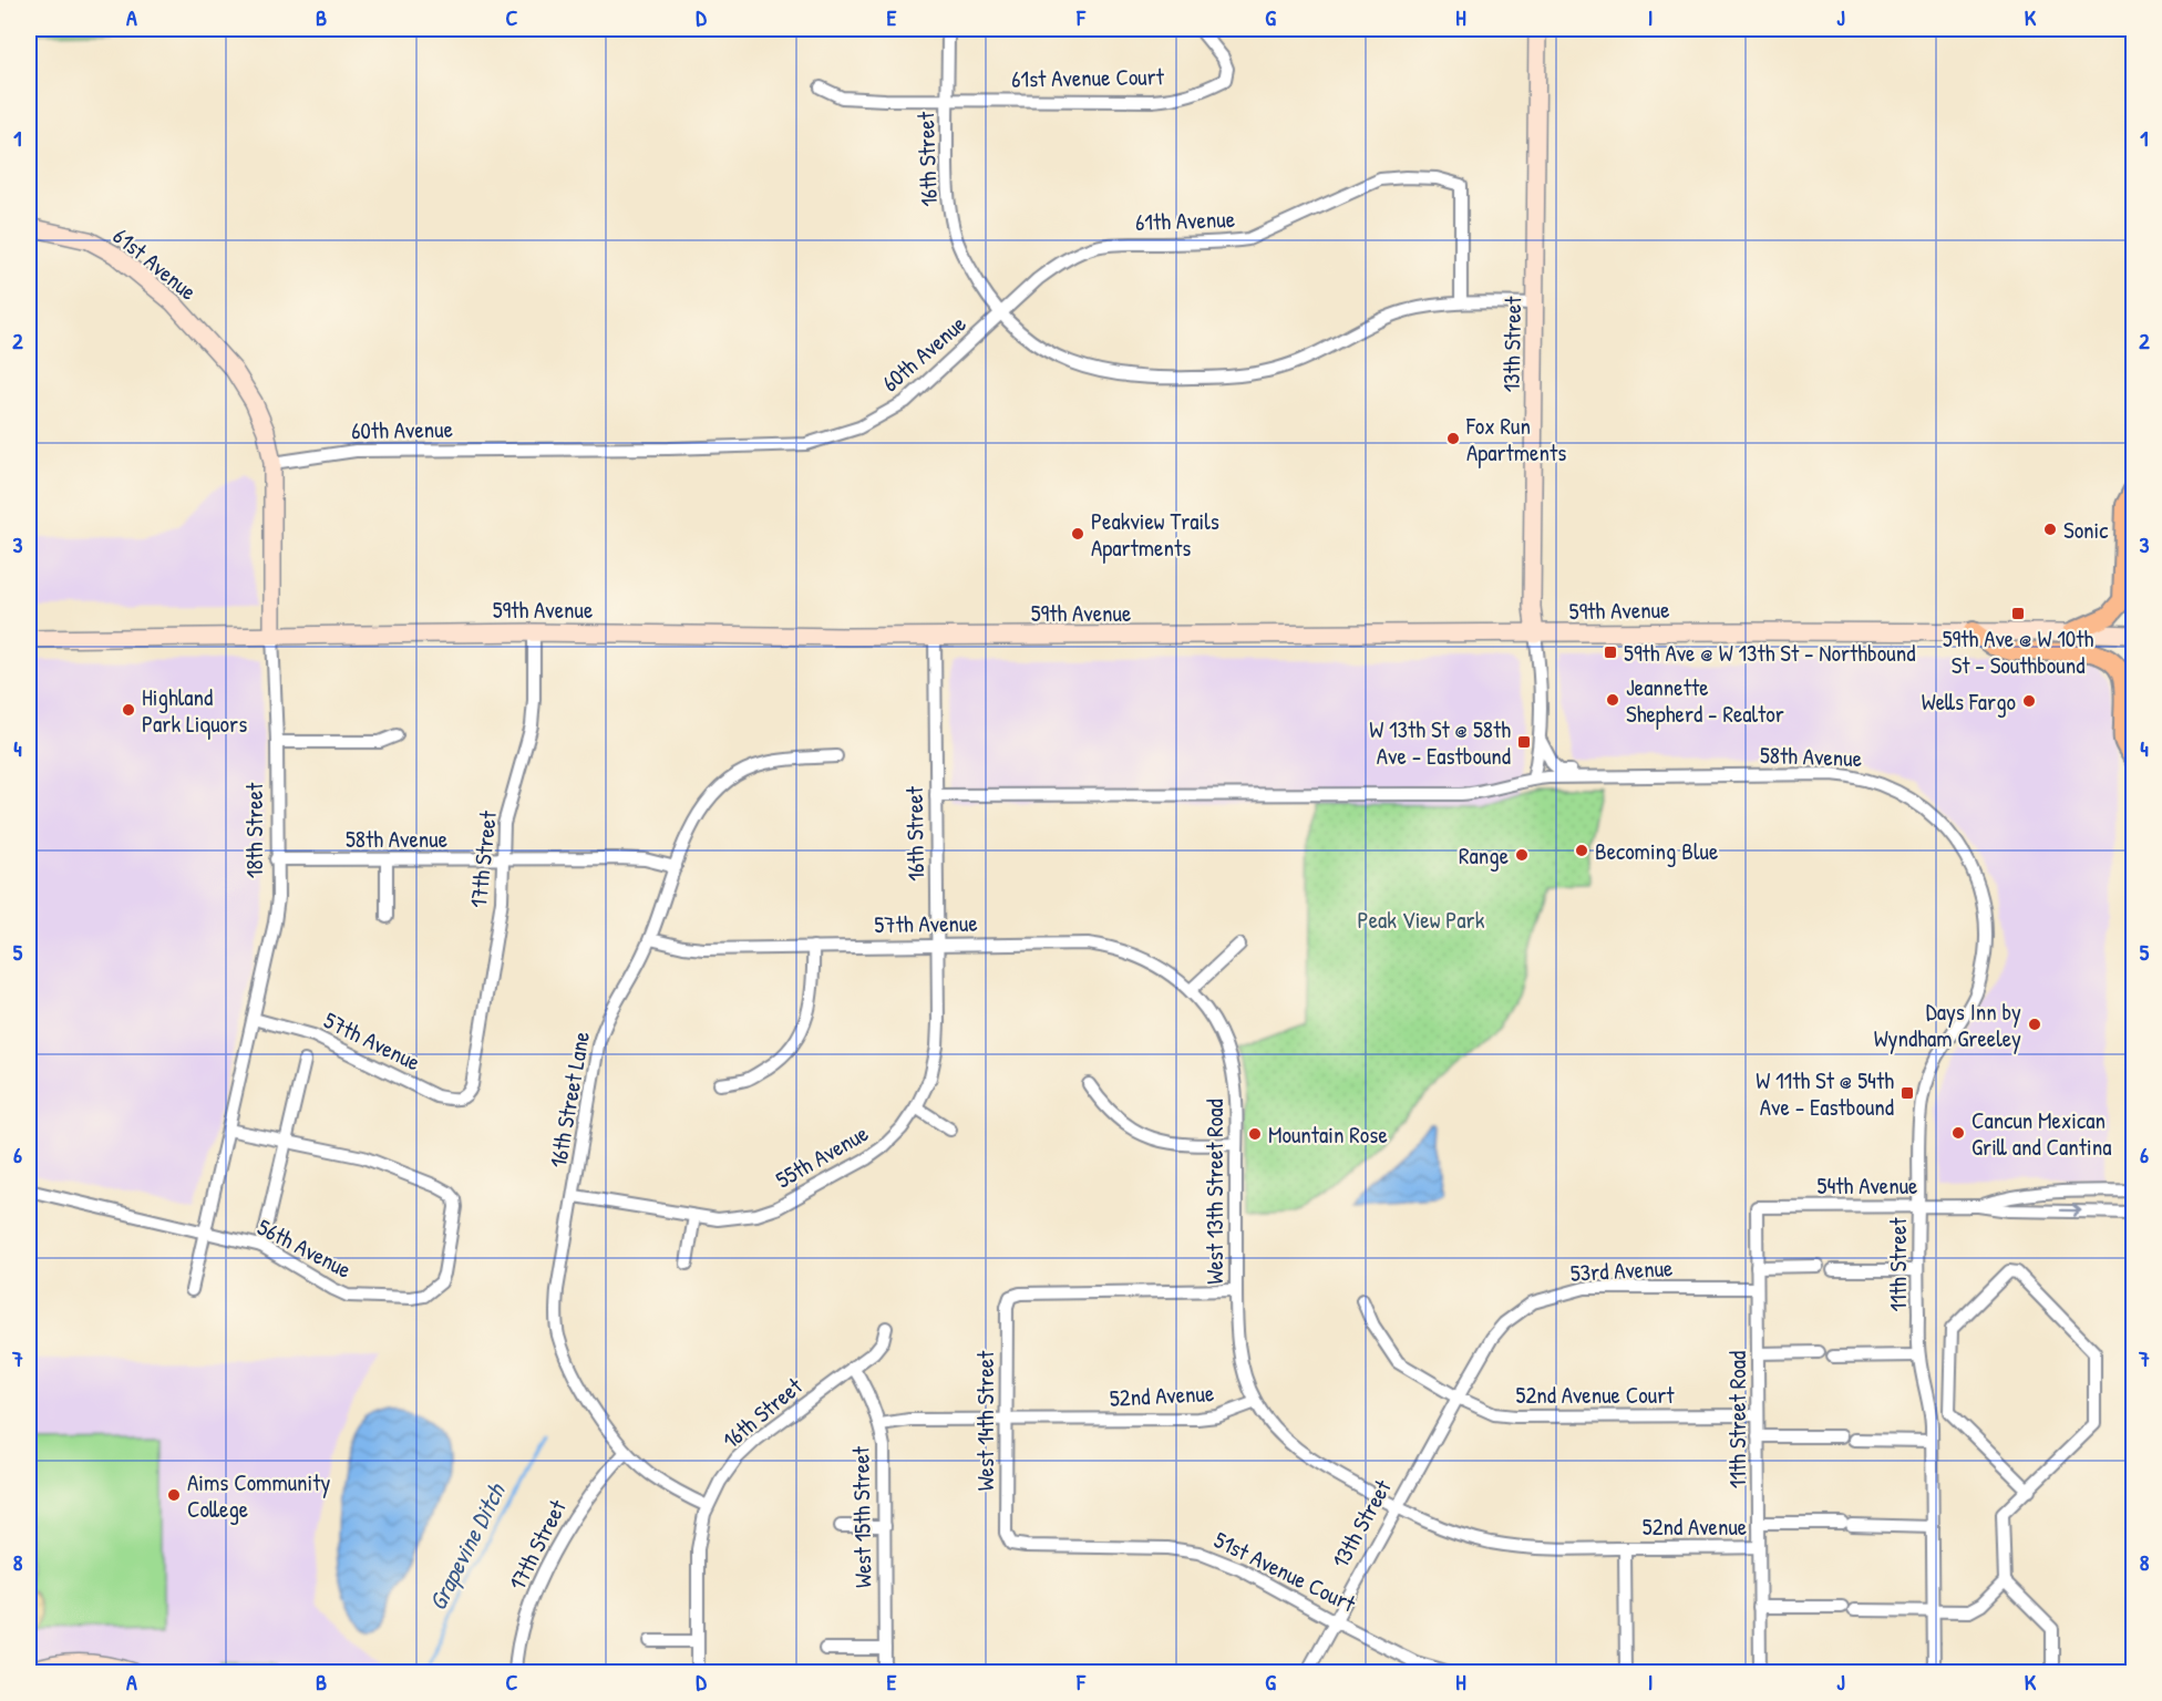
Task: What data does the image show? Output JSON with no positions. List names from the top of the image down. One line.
{"streets":{"main road":["61st Avenue","13th Street","59th Avenue","18th Street"],"street":["61st Avenue Court","16th Street","61th Avenue","60th Avenue","58th Avenue","17th Street","57th Avenue","16th Street Lane","55th Avenue","54th Avenue","West 13th Street Road","56th Avenue","11th Street","53rd Avenue","52nd Avenue Court","52nd Avenue","11th Street Road","West 14th Street","West 15th Street","51st Avenue Court"]},"crossings":[["61st Avenue Court","16th Street"],["16th Street","61th Avenue"],["16th Street","60th Avenue"],["16th Street","59th Avenue"],["16th Street","58th Avenue"],["16th Street","57th Avenue"],["16th Street","16th Street Lane"],["16th Street","55th Avenue"],["16th Street","West 15th Street"],["61th Avenue","60th Avenue"],["61st Avenue","18th Street"],["13th Street","60th Avenue"],["13th Street","59th Avenue"],["13th Street","58th Avenue"],["13th Street","53rd Avenue"],["13th Street","52nd Avenue Court"],["13th Street","52nd Avenue"],["13th Street","51st Avenue Court"],["60th Avenue","18th Street"],["59th Avenue","18th Street"],["59th Avenue","17th Street"],["58th Avenue","18th Street"],["58th Avenue","17th Street"],["58th Avenue","16th Street Lane"],["58th Avenue","11th Street"],["18th Street","57th Avenue"],["18th Street","56th Avenue"],["17th Street","57th Avenue"],["17th Street","16th Street Lane"],["57th Avenue","16th Street Lane"],["57th Avenue","West 13th Street Road"],["16th Street Lane","55th Avenue"],["54th Avenue","11th Street"],["54th Avenue","11th Street Road"],["West 13th Street Road","52nd Avenue"],["West 13th Street Road","West 14th Street"],["53rd Avenue","52nd Avenue Court"],["53rd Avenue","11th Street Road"],["52nd Avenue Court","11th Street Road"],["52nd Avenue","11th Street Road"],["52nd Avenue","West 14th Street"],["52nd Avenue","West 15th Street"],["West 14th Street","51st Avenue Court"]],"water":["Grapevine Ditch"],"parks":["Peak View Park"],"places":{"other":["Fox Run Apartments","Sonic","Peakview Trails Apartments","Jeannette Shepherd - Realtor","Wells Fargo","Highland Park Liquors","Becoming Blue","Range","Days Inn by Wyndham Greeley","Cancun Mexican Grill and Cantina","Mountain Rose","Aims Community College"],"transit":["59th Ave @ W 10th St - Southbound","59th Ave @ W 13th St - Northbound","W 13th St @ 58th Ave - Eastbound","W 11th St @ 54th Ave - Eastbound"]},"grid":{"columns":["A","B","C","D","E","F","G","H","I","J","K"],"rows":["1","2","3","4","5","6","7","8"]}}
